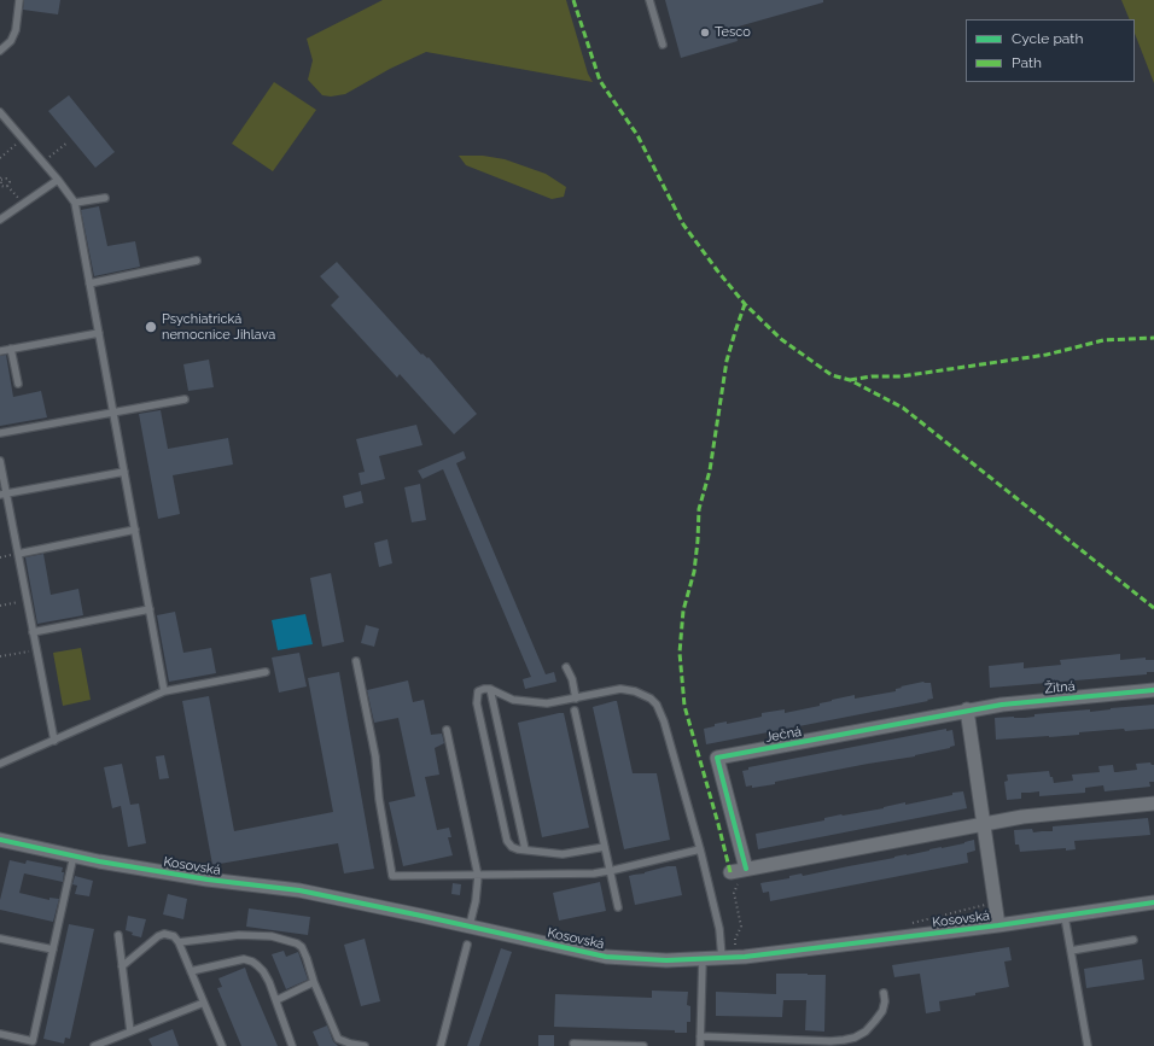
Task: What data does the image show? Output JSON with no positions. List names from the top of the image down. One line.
{"streets":{"street":["Žitná","Ječná","Kosovská"]},"crossings":[["Žitná","Ječná"]],"places":["Tesco","Psychiatrická nemocnice Jihlava"],"legend":["Cycle path","Path"]}
